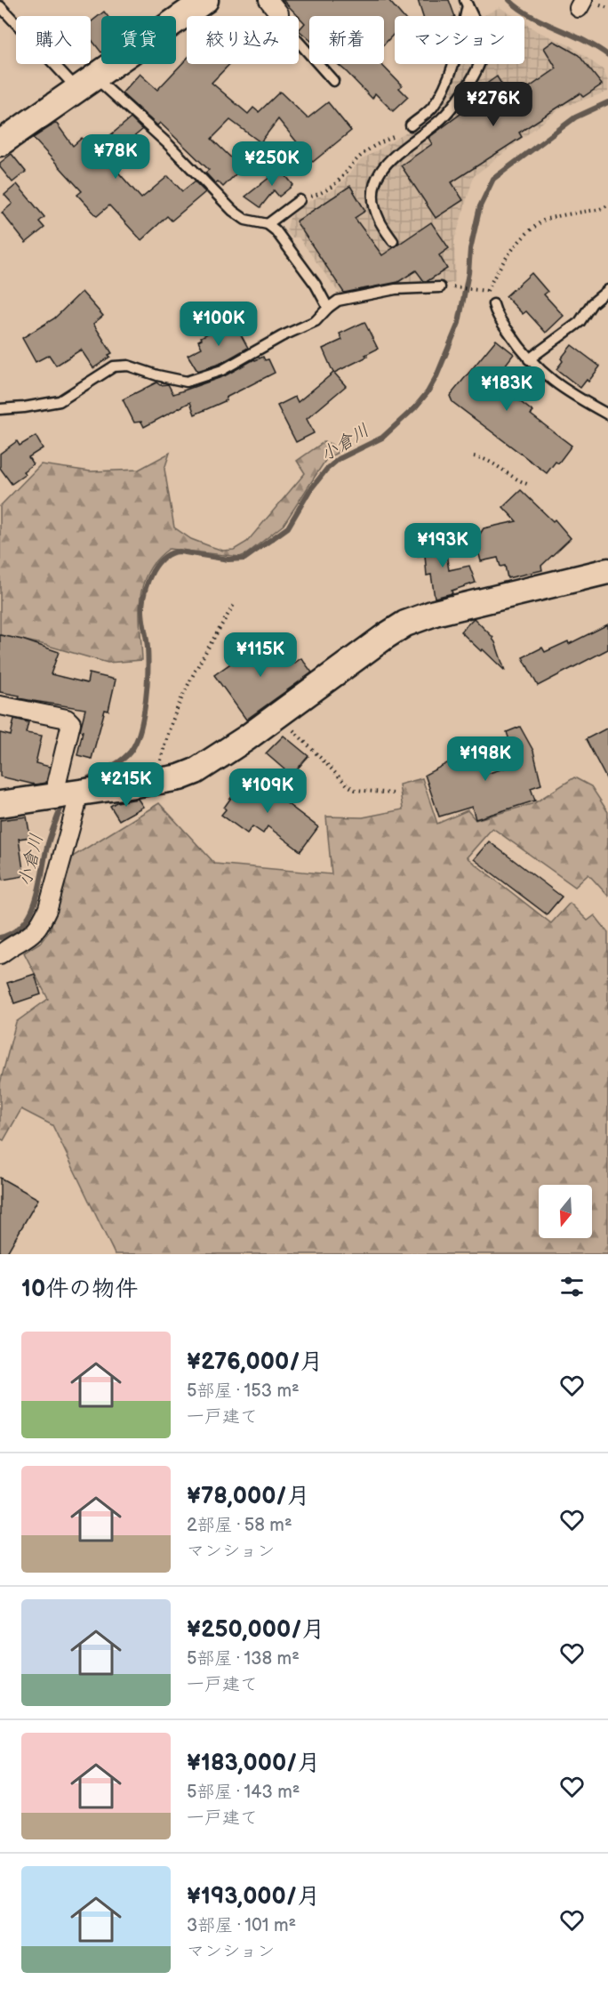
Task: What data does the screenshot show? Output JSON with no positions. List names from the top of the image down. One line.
{"water":["小倉川"],"north":"bottom","page":{"chip":["購入","賃貸","絞り込み","新着","マンション"],"price":["¥276K","¥78K","¥250K","¥100K","¥183K","¥193K","¥115K","¥198K","¥215K","¥109K"],"heading":"10件の物件","list":[{"name":"¥276,000/月","note":"5部屋 · 153 m² · 一戸建て"},{"name":"¥78,000/月","note":"2部屋 · 58 m² · マンション"},{"name":"¥250,000/月","note":"5部屋 · 138 m² · 一戸建て"},{"name":"¥183,000/月","note":"5部屋 · 143 m² · 一戸建て"},{"name":"¥193,000/月","note":"3部屋 · 101 m² · マンション"}]}}
